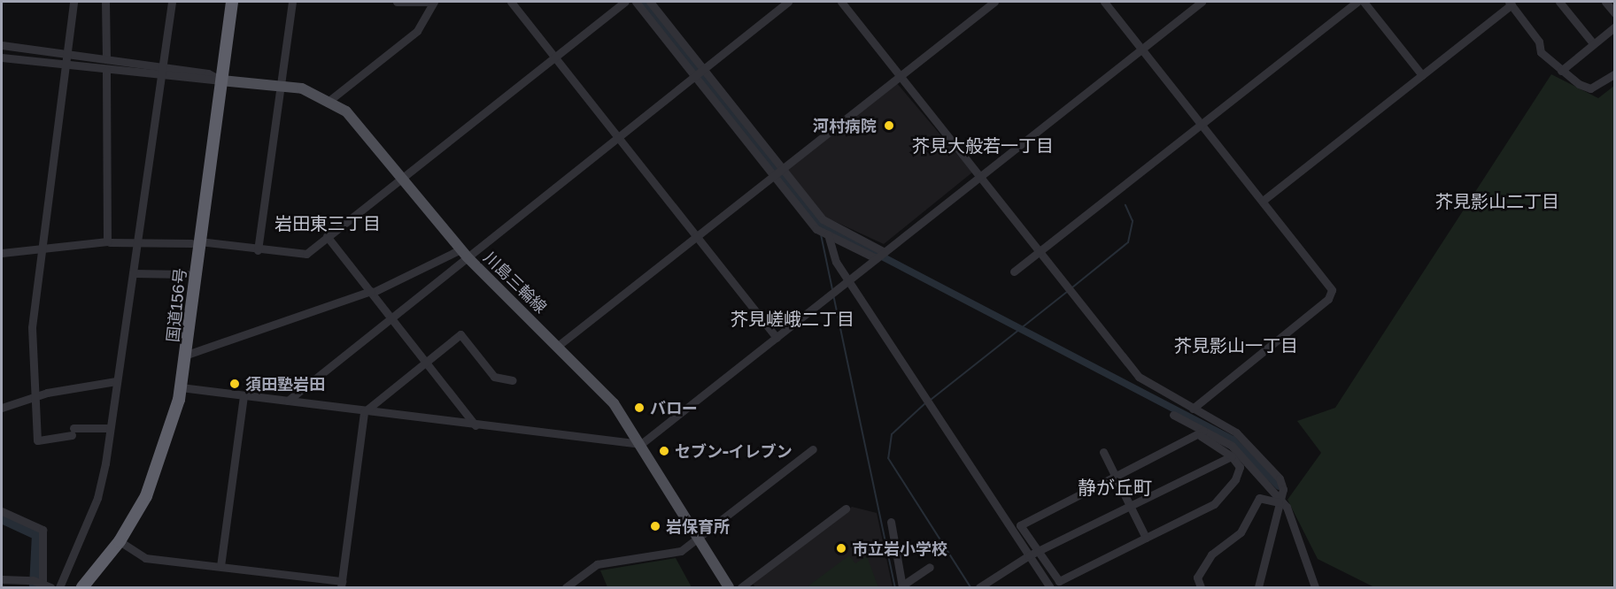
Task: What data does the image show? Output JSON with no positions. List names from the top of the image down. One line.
{"streets":{"highway":["国道156号"],"main road":["川島三輪線"]},"districts":["芥見大般若一丁目","芥見影山二丁目","岩田東三丁目","芥見嵯峨二丁目","芥見影山一丁目","静が丘町"],"places":["河村病院","須田塾岩田","バロー","セブン-イレブン","岩保育所","市立岩小学校"]}
